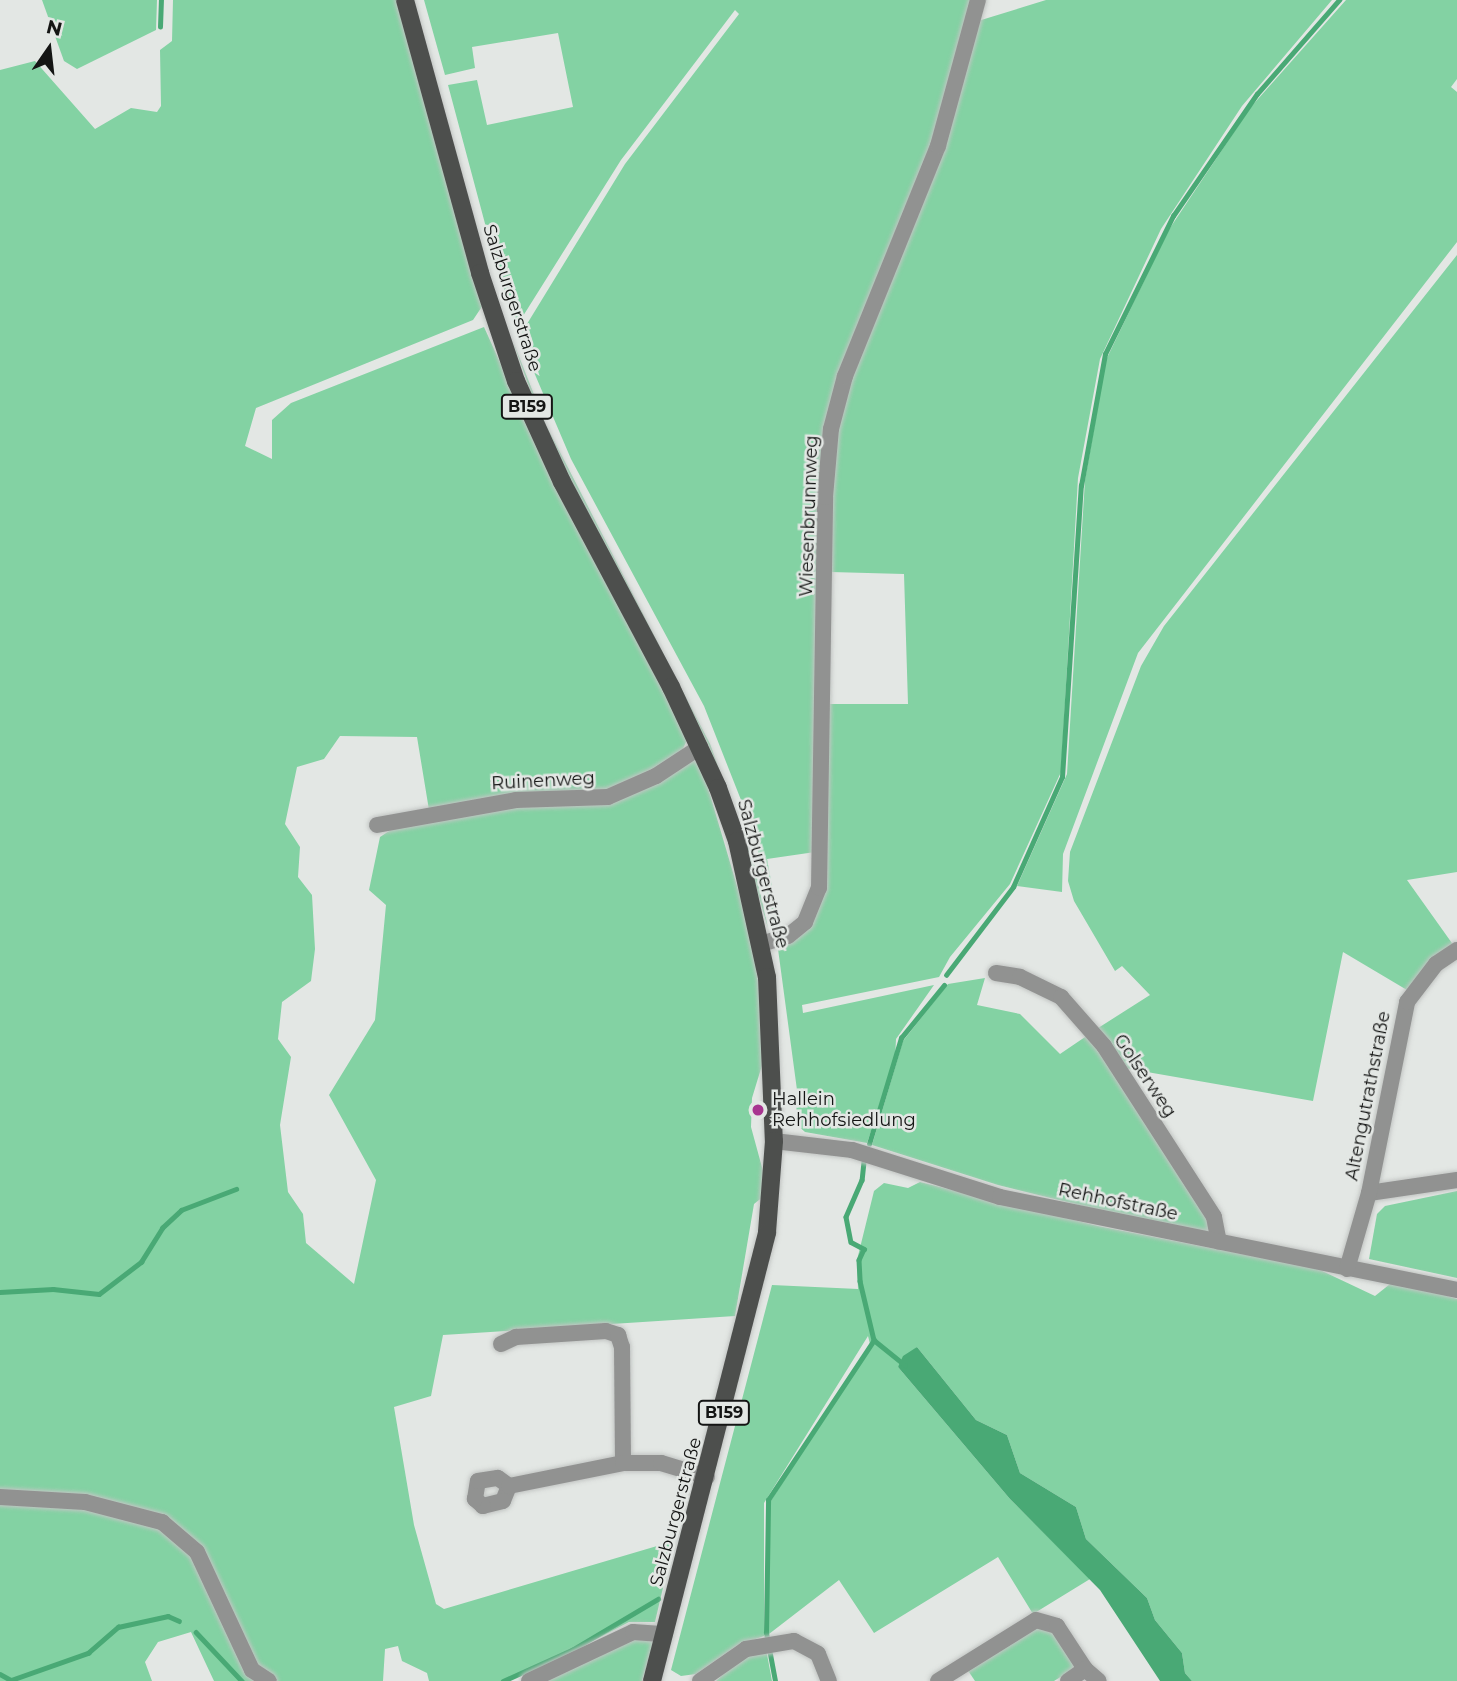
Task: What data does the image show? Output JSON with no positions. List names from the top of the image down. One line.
{"streets":{"main road":["Salzburgerstraße","B159"],"street":["Wiesenbrunnweg","Ruinenweg","Golserweg","Altengutrathstraße","Rehhofstraße"]},"crossings":[["Salzburgerstraße","Wiesenbrunnweg"],["Salzburgerstraße","Ruinenweg"],["Salzburgerstraße","Rehhofstraße"],["Golserweg","Rehhofstraße"],["Altengutrathstraße","Rehhofstraße"]],"places":["Hallein Rehhofsiedlung"],"north":"top"}
